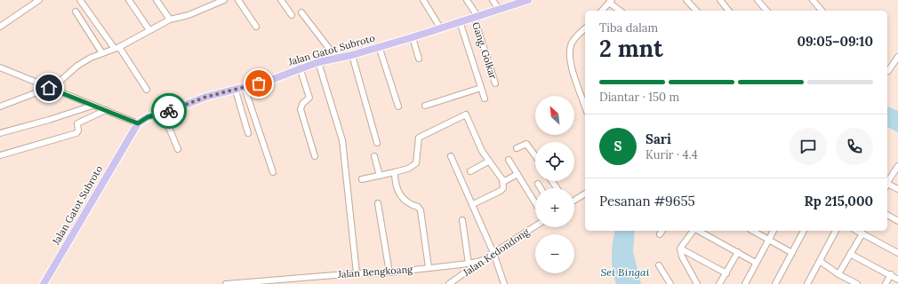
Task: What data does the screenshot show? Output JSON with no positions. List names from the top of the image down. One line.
{"streets":{"main road":["Jalan Gatot Subroto"],"street":["Gang. Golkar","Jalan Kedondong","Jalan Bengkoang"]},"crossings":[["Jalan Gatot Subroto","Gang. Golkar"],["Jalan Kedondong","Jalan Bengkoang"]],"water":["Sei Bingai"],"north":"top left","page":{"heading":["2 mnt","Tiba dalam","09:05–09:10"],"panel":["Sari","Kurir · 4.4","Pesanan #9655","Rp 215,000"],"bar":"Diantar · 150 m","map_buttons":["+","−"],"round":"S"}}
